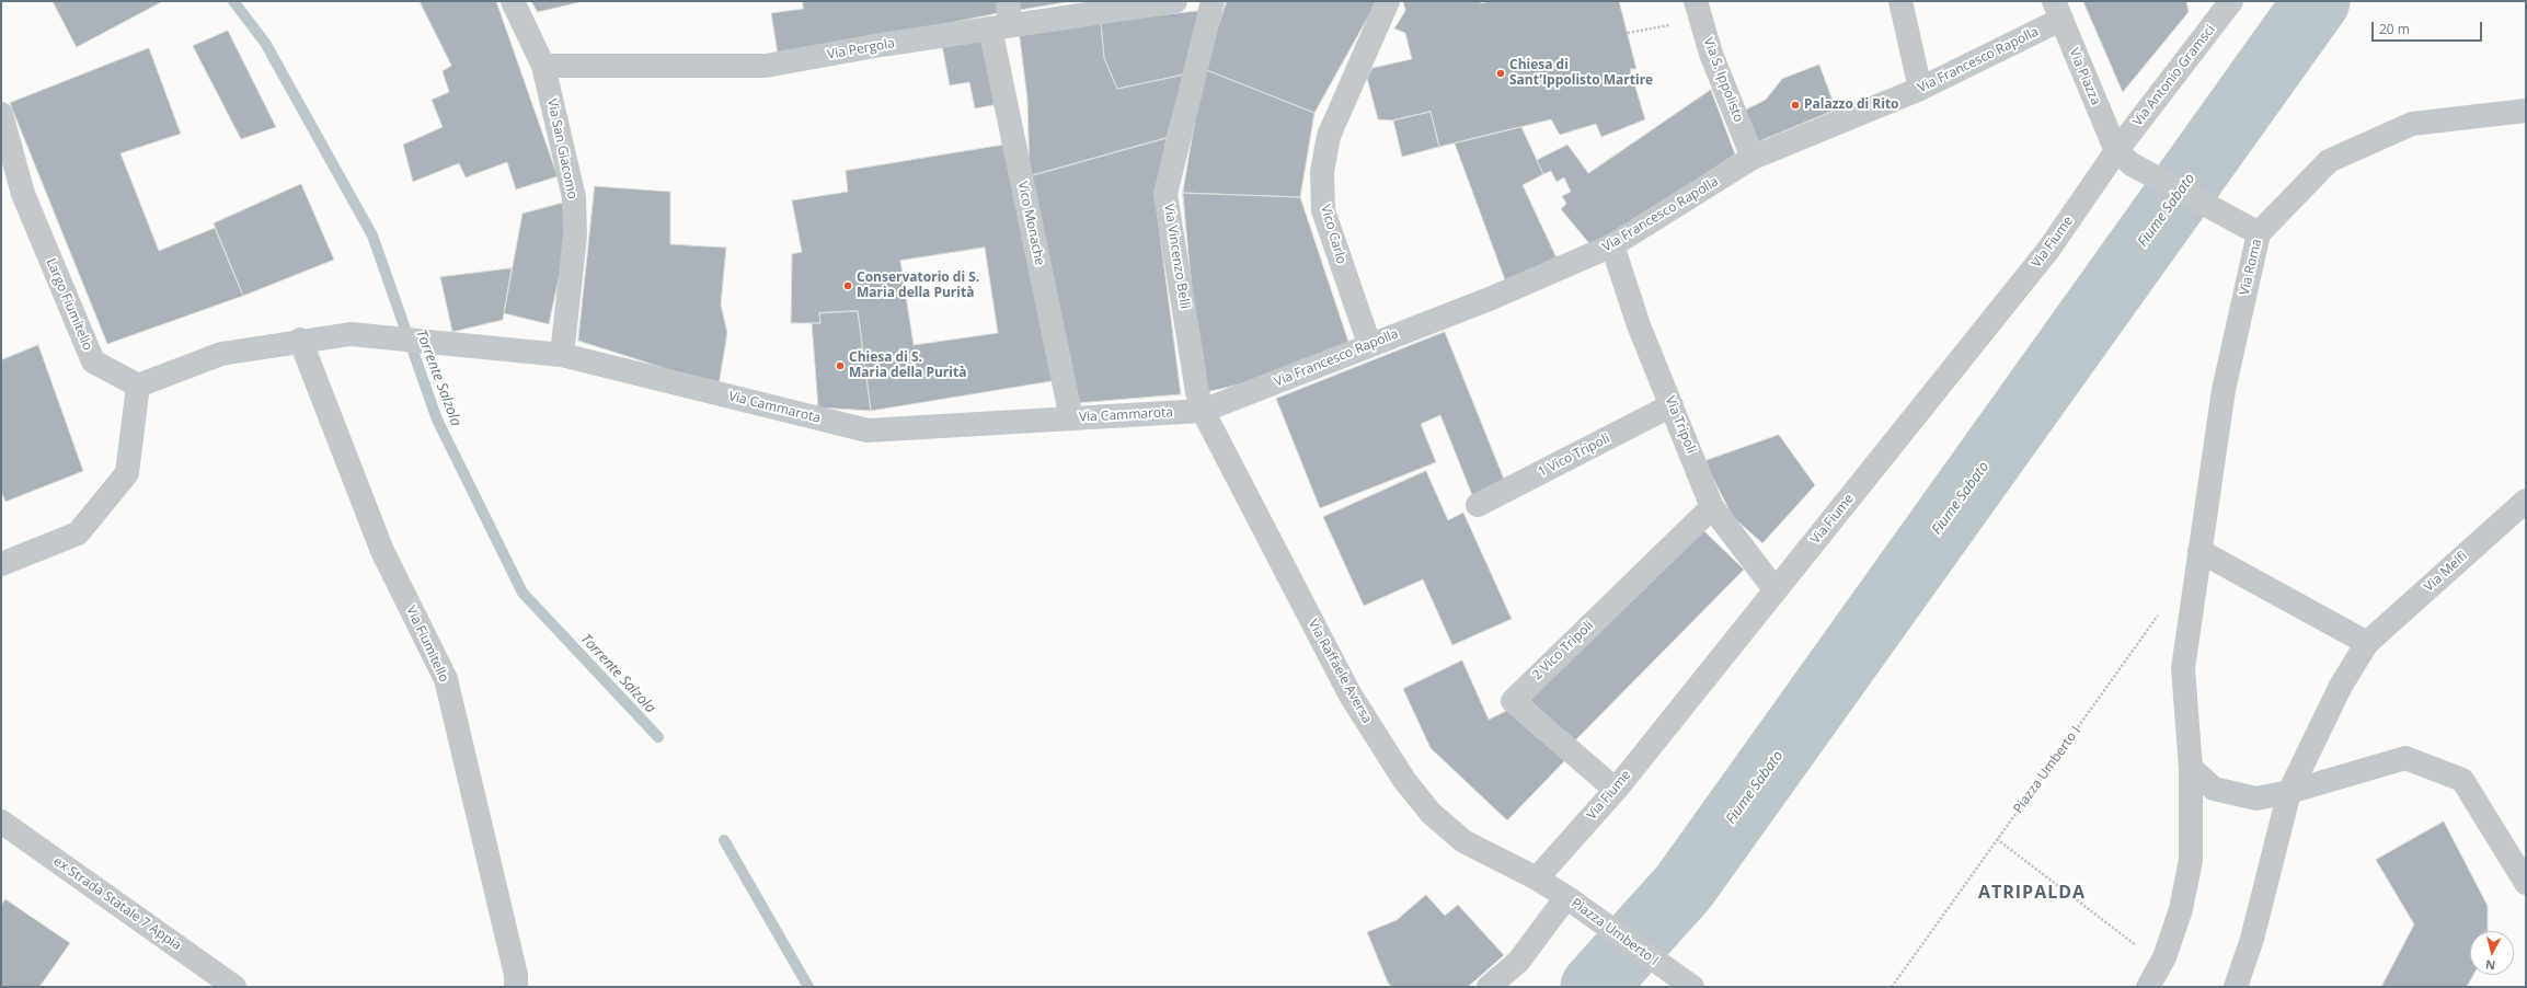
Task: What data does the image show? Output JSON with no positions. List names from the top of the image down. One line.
{"streets":{"street":["Via Pergola","Via Francesco Rapolla","Via Antonio Gramsci","Via Piazza","Via S. Ippolisto","Via San Giacomo","Vico Monache","Vico Carlo","Via Fiume","Via Vincenzo Belli","Via Roma","Largo Fiumitello","Via Cammarota","Via Tripoli","1 Vico Tripoli","Via Melfi","Via Fiumitello","2 Vico Tripoli","Via Raffaele Aversa","Piazza Umberto I","ex Strada Statale 7 Appia"]},"crossings":[["Via Pergola","Via San Giacomo"],["Via Pergola","Vico Monache"],["Via Francesco Rapolla","Via Piazza"],["Via Francesco Rapolla","Via S. Ippolisto"],["Via Francesco Rapolla","Vico Carlo"],["Via Francesco Rapolla","Via Vincenzo Belli"],["Via Francesco Rapolla","Via Cammarota"],["Via Francesco Rapolla","Via Tripoli"],["Via Francesco Rapolla","Via Raffaele Aversa"],["Via Antonio Gramsci","Via Piazza"],["Via Antonio Gramsci","Via Fiume"],["Via Piazza","Via Fiume"],["Via San Giacomo","Via Cammarota"],["Vico Monache","Via Cammarota"],["Via Fiume","Via Tripoli"],["Via Fiume","2 Vico Tripoli"],["Via Fiume","Via Raffaele Aversa"],["Via Fiume","Piazza Umberto I"],["Via Vincenzo Belli","Via Cammarota"],["Via Vincenzo Belli","Via Raffaele Aversa"],["Via Cammarota","Via Fiumitello"],["Via Cammarota","Via Raffaele Aversa"],["Via Tripoli","1 Vico Tripoli"],["Via Tripoli","2 Vico Tripoli"],["Via Raffaele Aversa","Piazza Umberto I"]],"districts":["ATRIPALDA"],"water":["Fiume Sabato","Torrente Salzola"],"places":["Chiesa di Sant'Ippolisto Martire","Palazzo di Rito","Conservatorio di S. Maria della Purità","Chiesa di S. Maria della Purità"],"scale_bar":"20 m","north":"bottom"}
